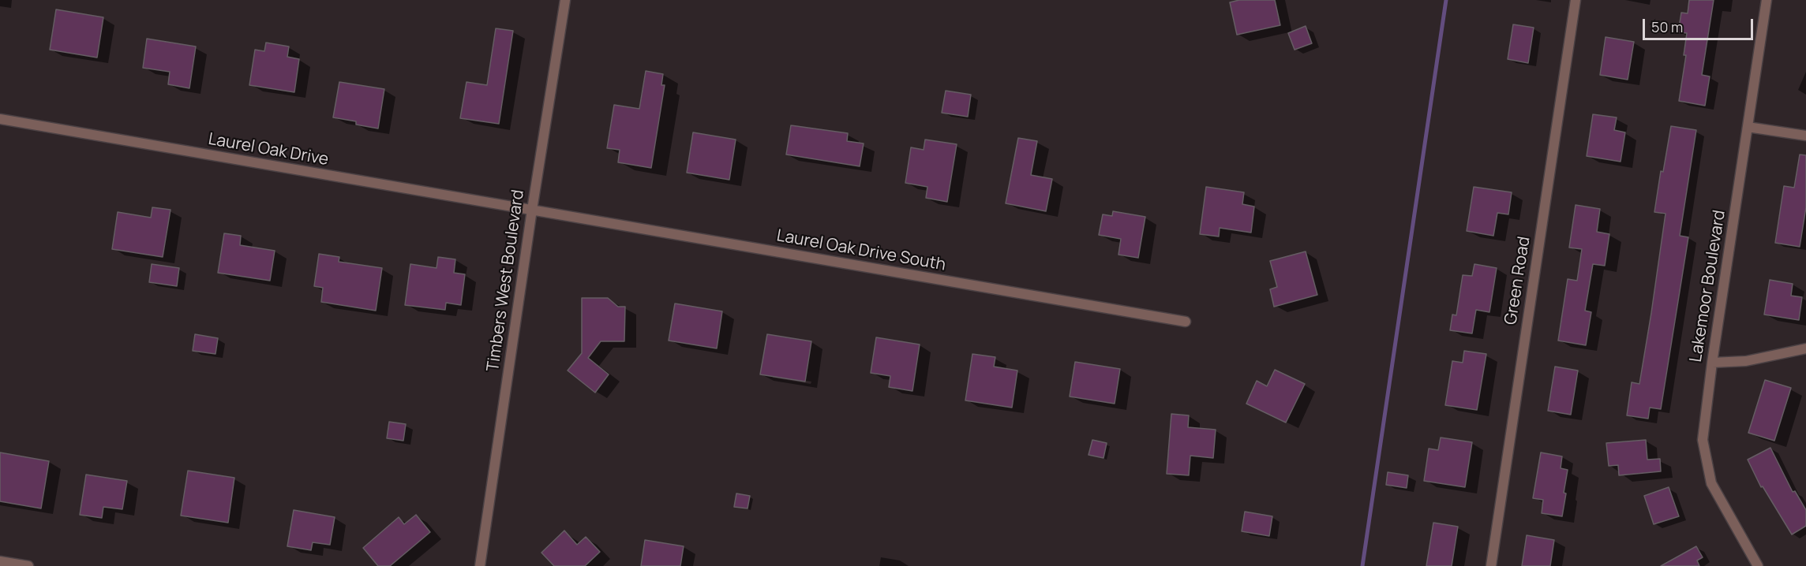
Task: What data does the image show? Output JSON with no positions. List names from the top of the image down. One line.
{"streets":{"street":["Laurel Oak Drive","Laurel Oak Drive South","Timbers West Boulevard","Green Road","Lakemoor Boulevard"]},"crossings":[["Laurel Oak Drive","Laurel Oak Drive South"],["Laurel Oak Drive","Timbers West Boulevard"],["Laurel Oak Drive South","Timbers West Boulevard"]],"scale_bar":"50 m"}
